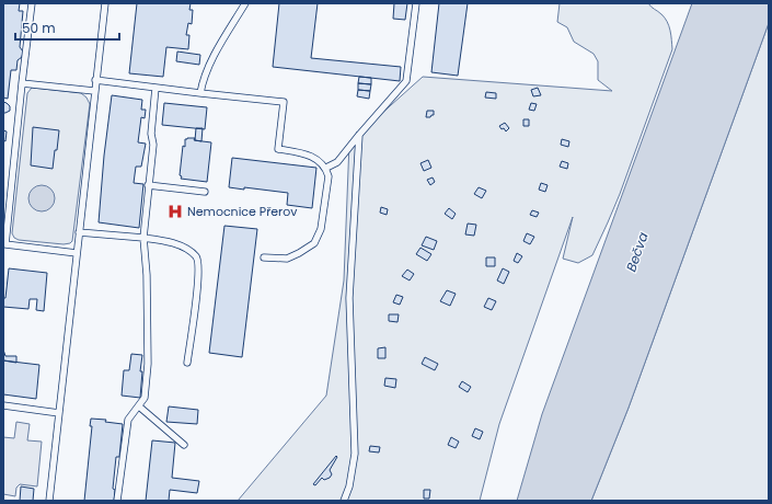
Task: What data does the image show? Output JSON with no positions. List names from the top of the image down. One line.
{"water":["Bečva"],"places":{"hospital":["Nemocnice Přerov"]},"scale_bar":"50 m"}
